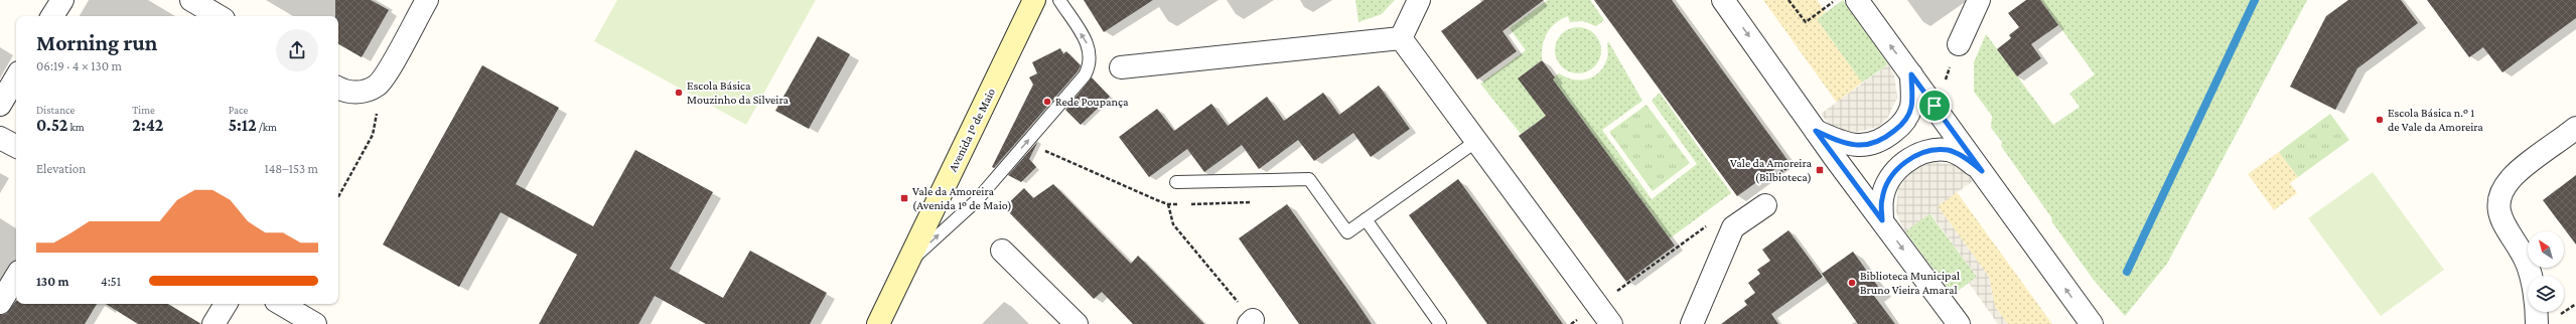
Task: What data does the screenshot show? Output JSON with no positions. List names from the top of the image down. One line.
{"streets":{"main road":["Avenida 1º de Maio"]},"places":{"other":["Escola Básica Mouzinho da Silveira","Rede Poupança","Escola Básica n.º 1 de Vale da Amoreira","Biblioteca Municipal Bruno Vieira Amaral"],"transit":["Vale da Amoreira (Bilbioteca)","Vale da Amoreira (Avenida 1º de Maio)"]},"north":"top left","page":{"heading":["Morning run","06:19 · 4 × 130 m"],"stats":[["Distance","0.52 km"],["Time","2:42"],["Pace","5:12 /km"]],"chart":["Elevation","148–153 m"],"list":[{"name":"130 m","note":"4:51"}]}}
